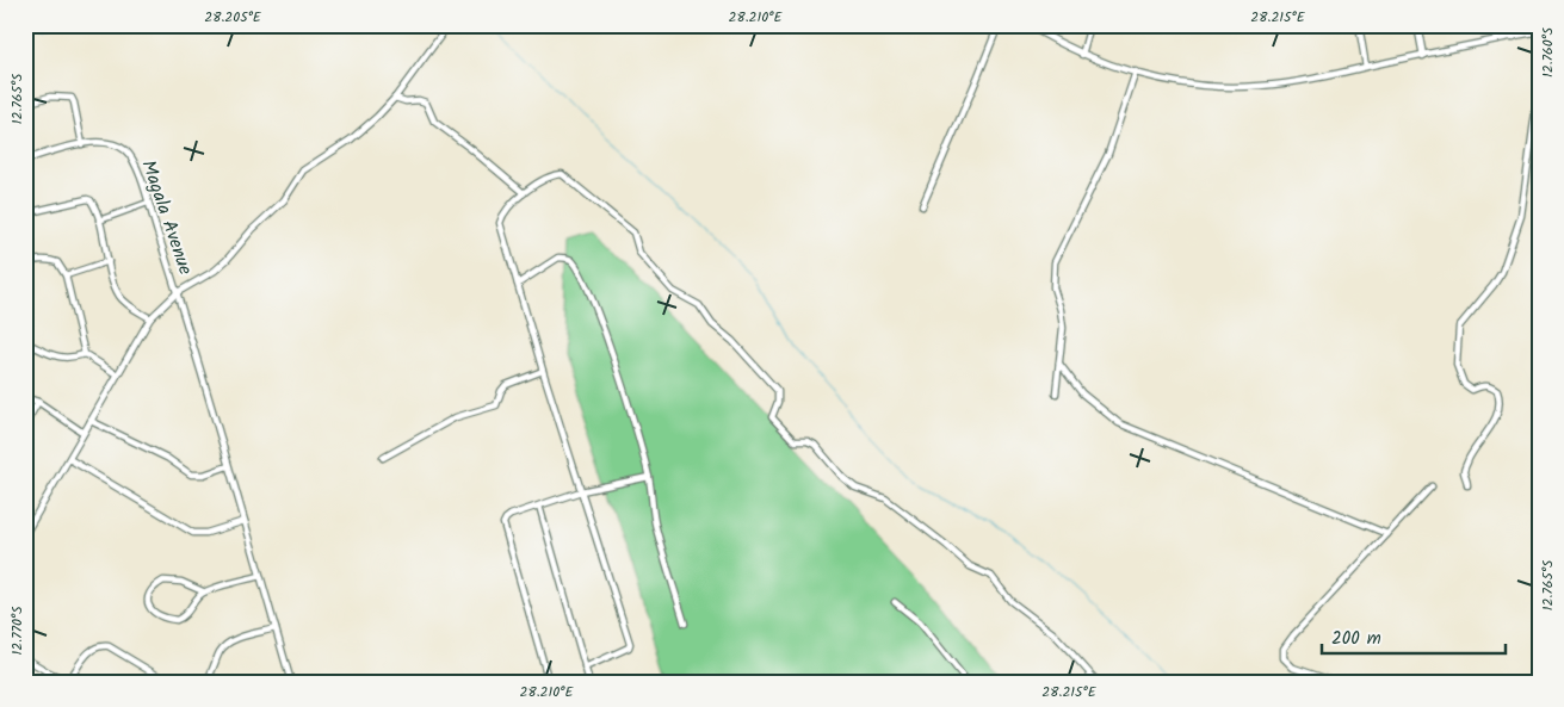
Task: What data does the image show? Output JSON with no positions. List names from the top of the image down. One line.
{"streets":{"street":["Magala Avenue"]},"scale_bar":"200 m","coordinates":["28.205°E","28.210°E","28.215°E","12.760°S","12.765°S","12.770°S"]}
